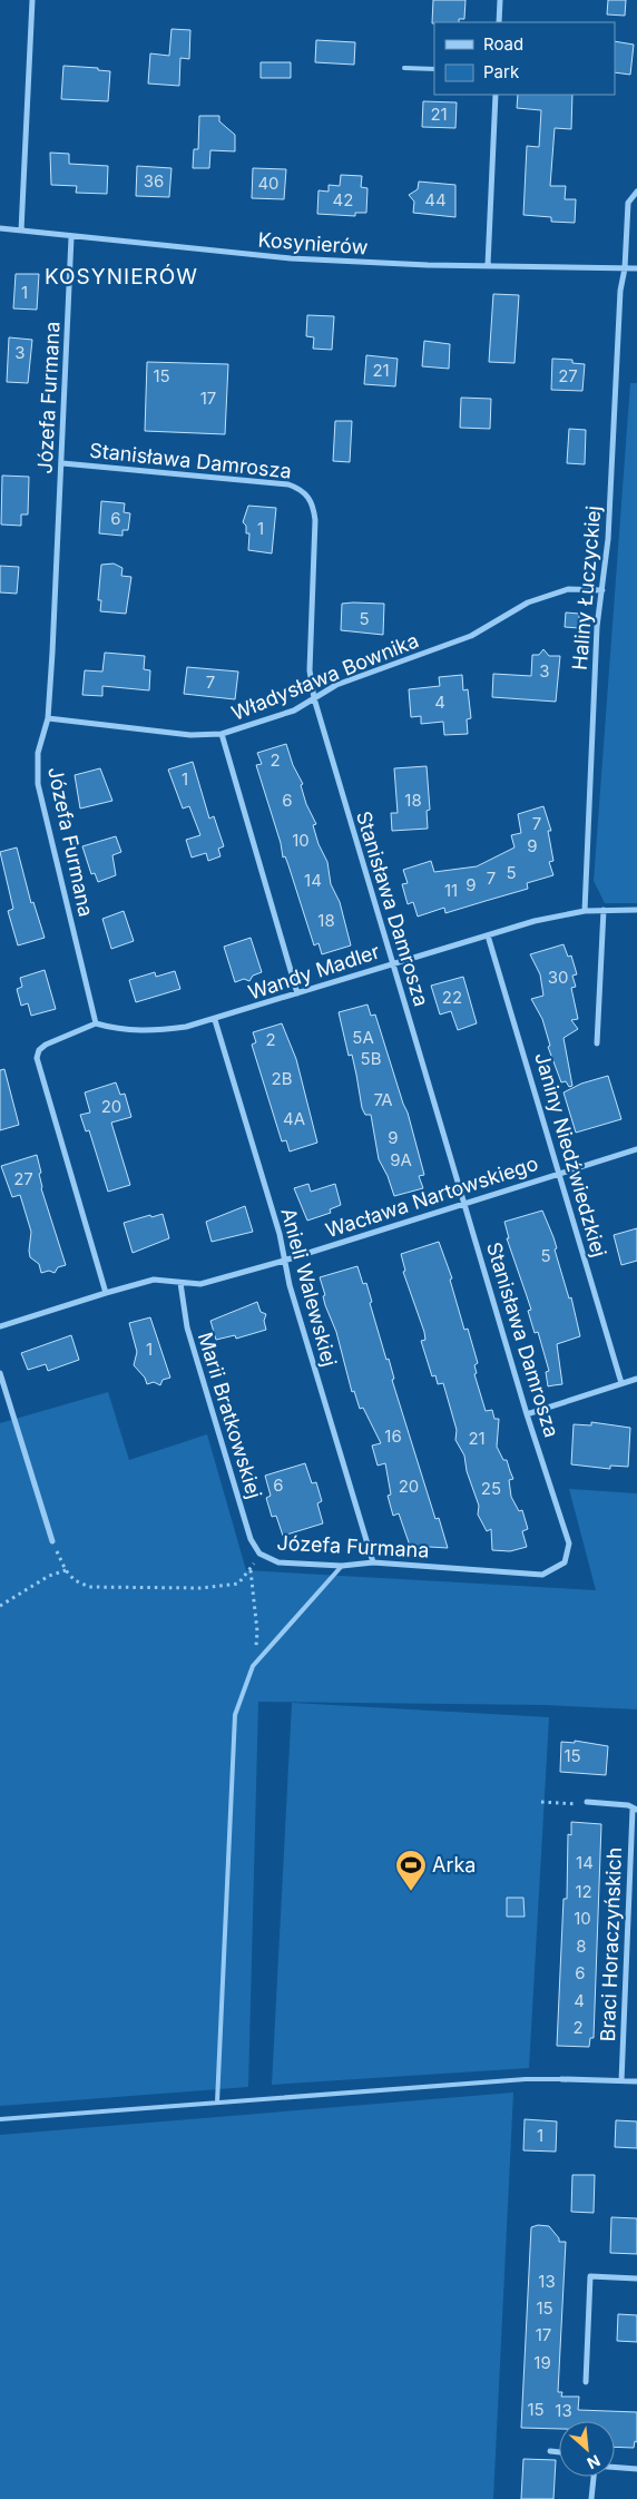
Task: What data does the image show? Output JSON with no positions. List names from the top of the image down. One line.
{"streets":{"street":["Kosynierów","Józefa Furmana","Stanisława Damrosza","Haliny Łuczyckiej","Władysława Bownika","Wandy Madler","Janiny Niedźwiedzkiej","Wacława Nartowskiego","Anieli Walewskiej","Marii Bratkowskiej","Braci Horaczyńskich"]},"crossings":[["Kosynierów","Józefa Furmana"],["Kosynierów","Haliny Łuczyckiej"],["Józefa Furmana","Stanisława Damrosza"],["Józefa Furmana","Władysława Bownika"],["Józefa Furmana","Wandy Madler"],["Józefa Furmana","Anieli Walewskiej"],["Józefa Furmana","Marii Bratkowskiej"],["Stanisława Damrosza","Władysława Bownika"],["Stanisława Damrosza","Wandy Madler"],["Stanisława Damrosza","Wacława Nartowskiego"],["Haliny Łuczyckiej","Władysława Bownika"],["Haliny Łuczyckiej","Wandy Madler"],["Wandy Madler","Janiny Niedźwiedzkiej"],["Wandy Madler","Anieli Walewskiej"],["Janiny Niedźwiedzkiej","Wacława Nartowskiego"],["Wacława Nartowskiego","Anieli Walewskiej"],["Wacława Nartowskiego","Marii Bratkowskiej"]],"districts":["KOSYNIERÓW"],"places":{"sports":["Arka"]},"house_numbers":["21","36","40","42","44","1","3","21","15","27","17","6","1","5","3","7","4","2","1","6","18","7","10","9","5","7","14","9","11","18","30","22","5A","2","5B","2B","7A","20","4A","9","9A","27","5","1","16","21","6","20","25","15","14","12","10","8","6","4","2","1","13","15","17","19","15","13"],"legend":["Road","Park"],"north":"bottom right"}
